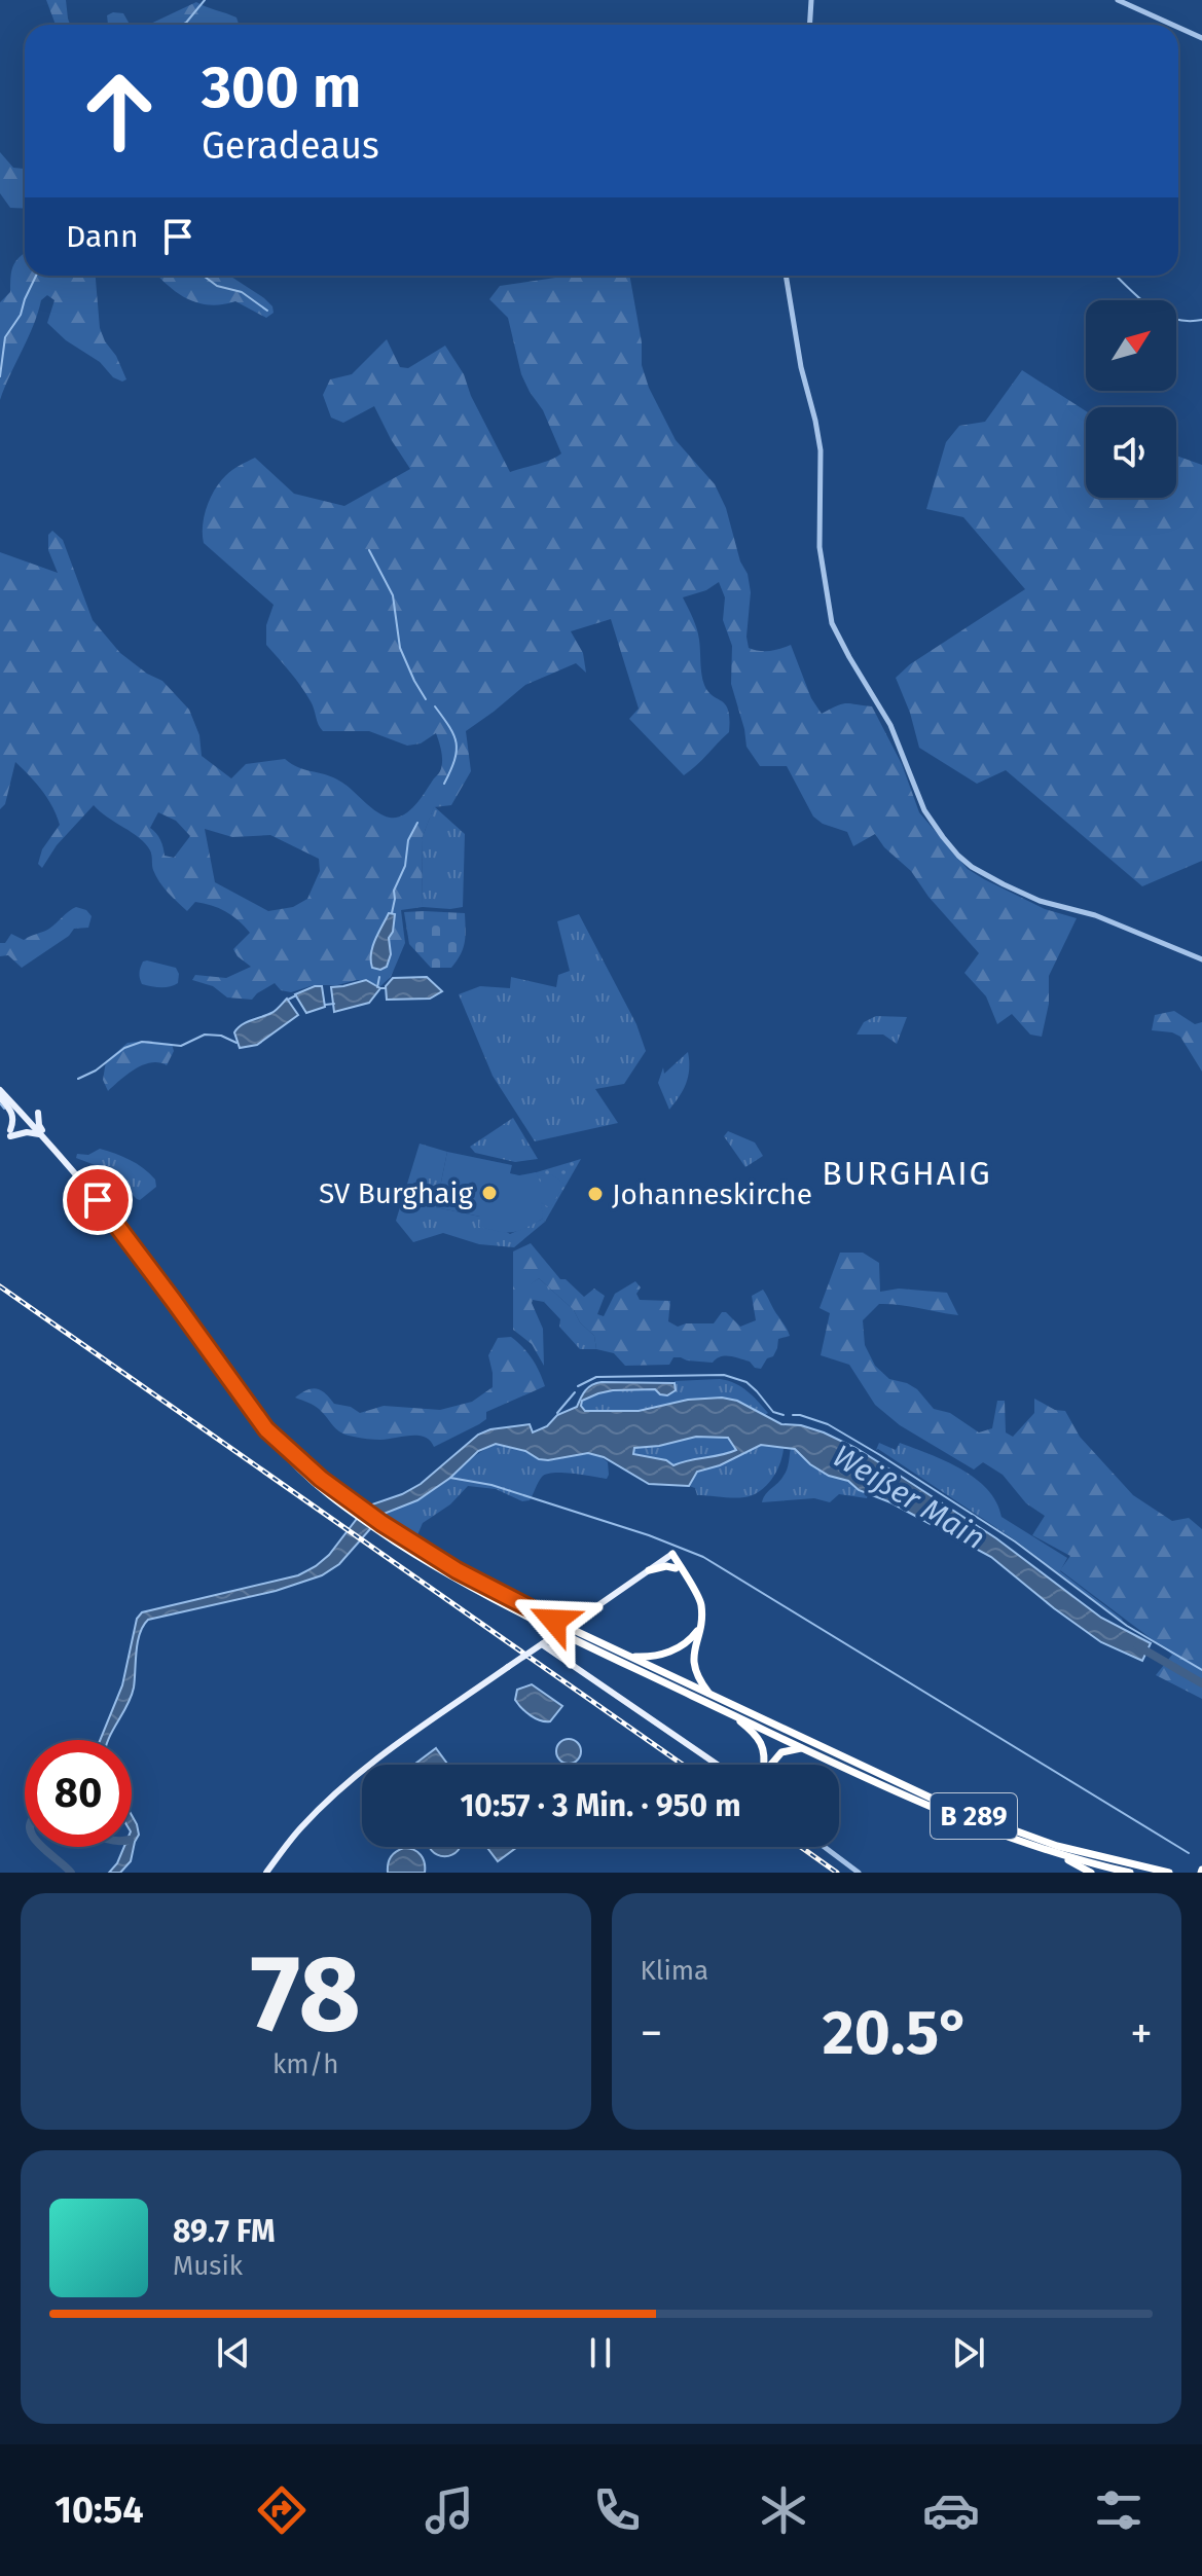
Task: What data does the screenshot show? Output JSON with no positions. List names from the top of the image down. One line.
{"streets":{"highway":["B 289"]},"districts":["BURGHAIG"],"water":["Weißer Main"],"places":["SV Burghaig","Johanneskirche"],"north":"top right","page":{"turn":["300 m","Geradeaus"],"then":"Dann","limit":"80","trip":"10:57 · 3 Min. · 950 m","tile":[["78","km/h"],"Klima"],"heat":["−","20.5°","+"],"song":["89.7 FM","Musik"],"tabs":"10:54"}}
